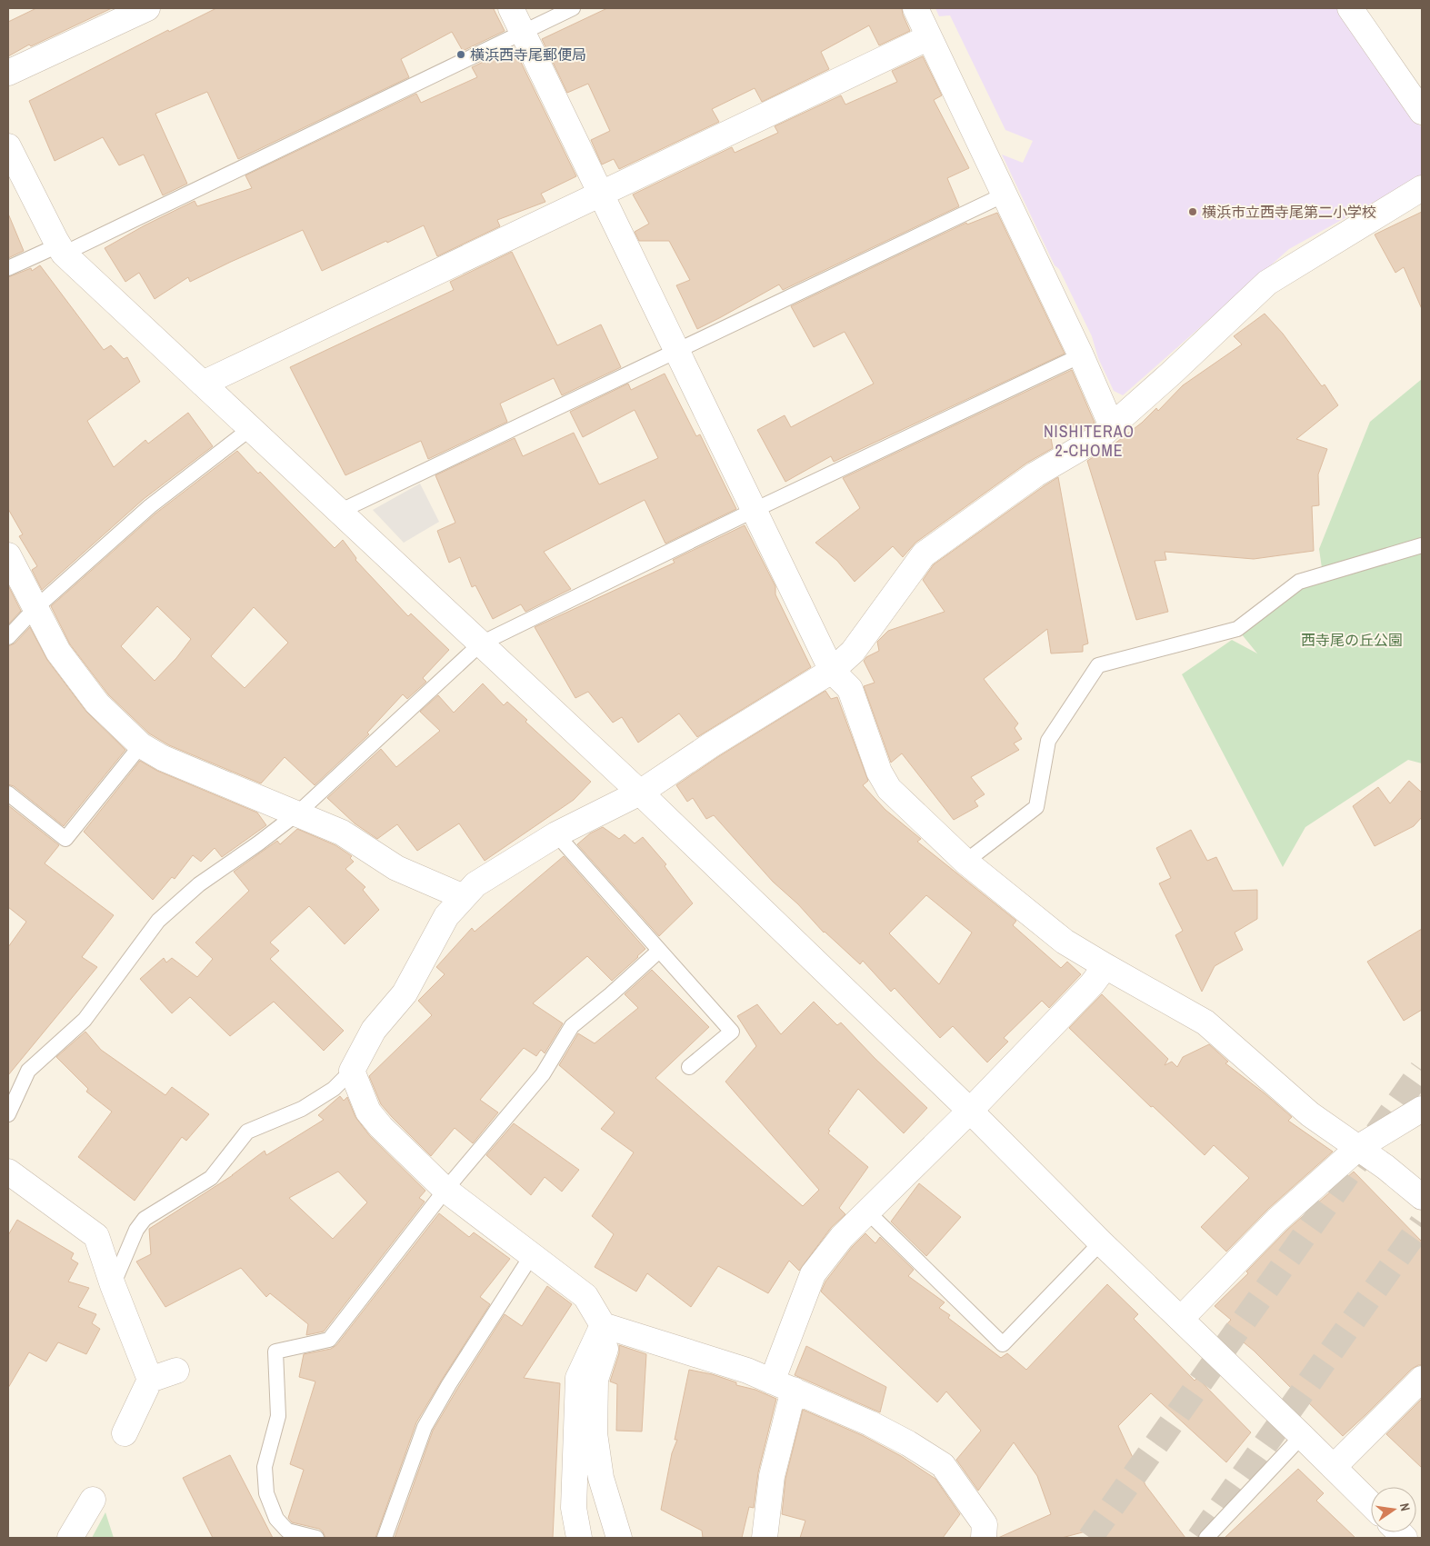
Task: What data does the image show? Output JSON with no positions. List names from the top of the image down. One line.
{"districts":["NISHITERAO 2-CHOME"],"parks":["西寺尾の丘公園"],"places":["横浜西寺尾郵便局","横浜市立西寺尾第二小学校"],"north":"right"}
